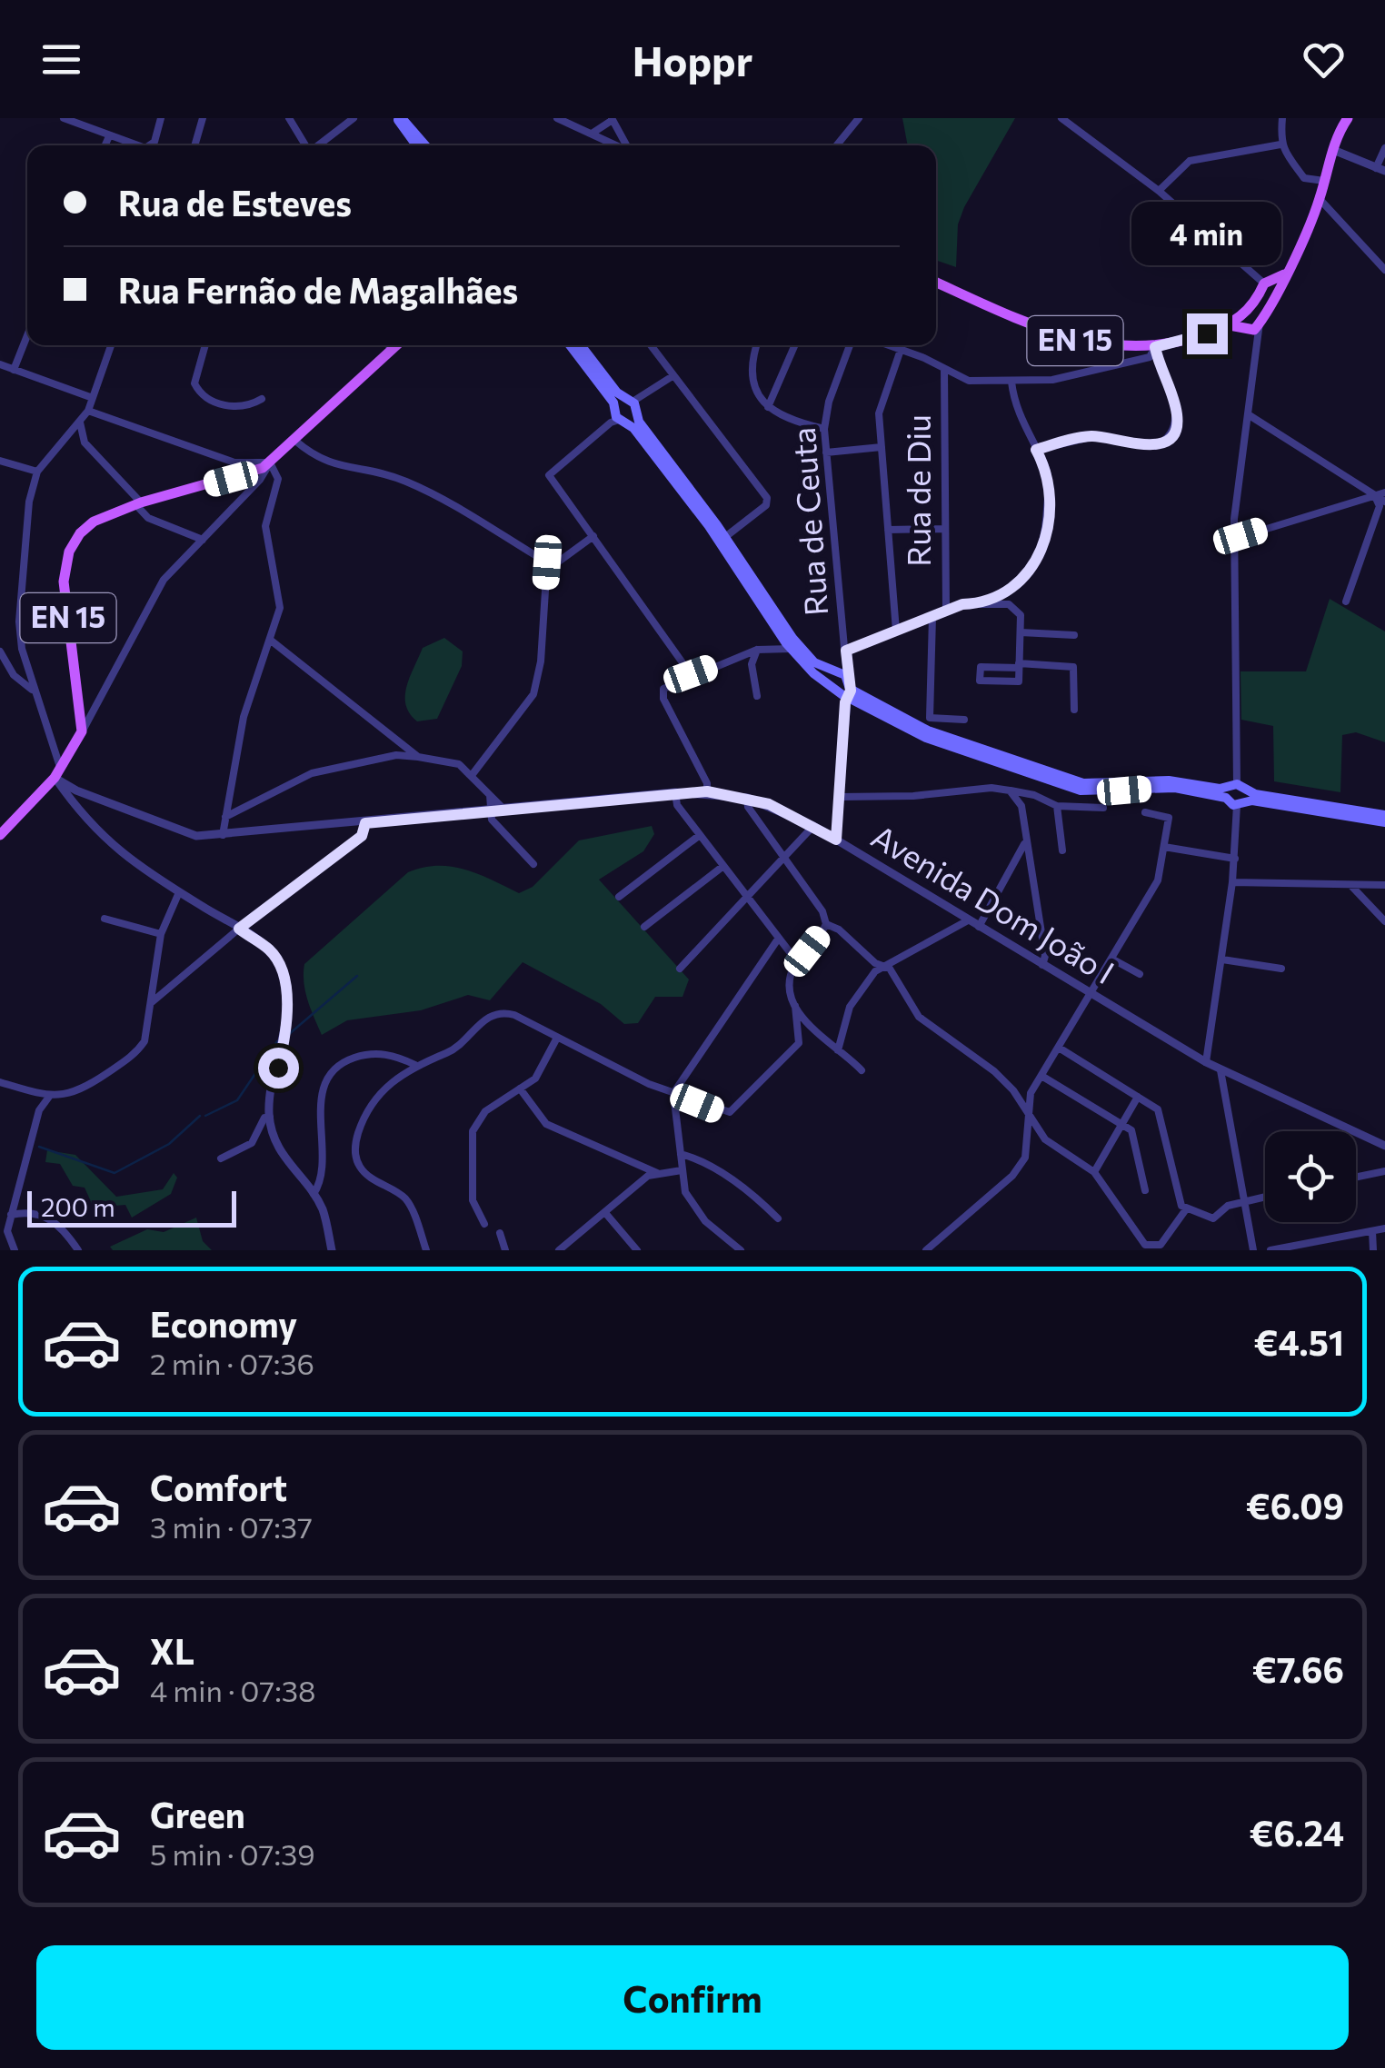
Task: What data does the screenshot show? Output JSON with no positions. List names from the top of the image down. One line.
{"streets":{"main road":["EN 15"],"street":["Rua de Diu","Rua de Ceuta","Avenida Dom João I"]},"scale_bar":"200 m","page":{"header":"Hoppr","banner":["Rua de Esteves","Rua Fernão de Magalhães"],"bubble":"4 min","scale":"200 m","list":[{"name":"Economy","note":"2 min · 07:36","value":"€4.51"},{"name":"Comfort","note":"3 min · 07:37","value":"€6.09"},{"name":"XL","note":"4 min · 07:38","value":"€7.66"},{"name":"Green","note":"5 min · 07:39","value":"€6.24"}],"buttons":"Confirm"}}
